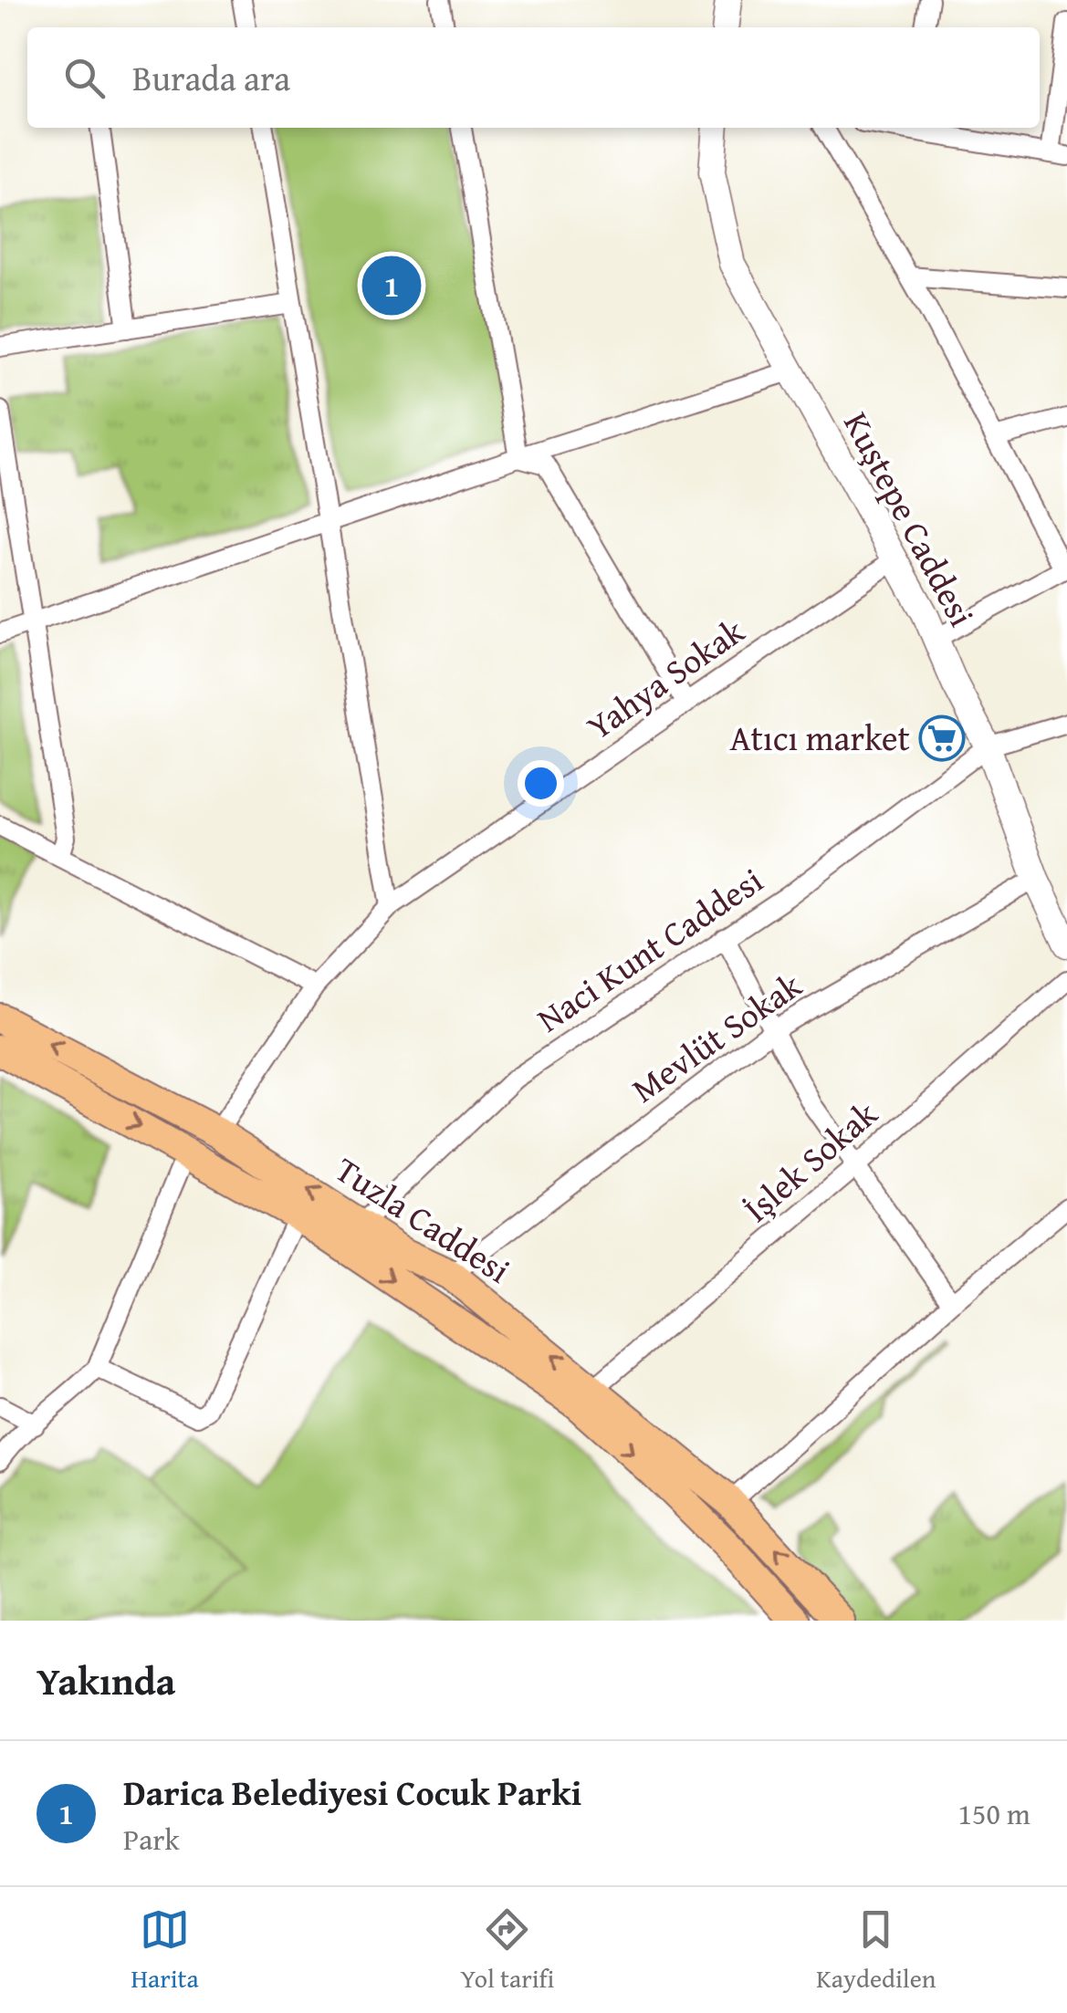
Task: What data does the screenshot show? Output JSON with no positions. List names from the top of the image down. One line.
{"streets":{"main road":["Tuzla Caddesi"],"street":["Kuştepe Caddesi","Yahya Sokak","Naci Kunt Caddesi","Mevlüt Sokak","İşlek Sokak"]},"crossings":[["Kuştepe Caddesi","Yahya Sokak"],["Kuştepe Caddesi","Naci Kunt Caddesi"],["Kuştepe Caddesi","Mevlüt Sokak"],["Yahya Sokak","Tuzla Caddesi"],["Naci Kunt Caddesi","Tuzla Caddesi"],["Mevlüt Sokak","Tuzla Caddesi"],["İşlek Sokak","Tuzla Caddesi"]],"places":{"supermarket":["Atıcı market"]},"page":{"search":"Burada ara","pins":"1","heading":"Yakında","list":[{"mark":"1","name":"Darica Belediyesi Cocuk Parki","note":"Park","value":"150 m"}],"nav":["Harita","Yol tarifi","Kaydedilen"]}}
